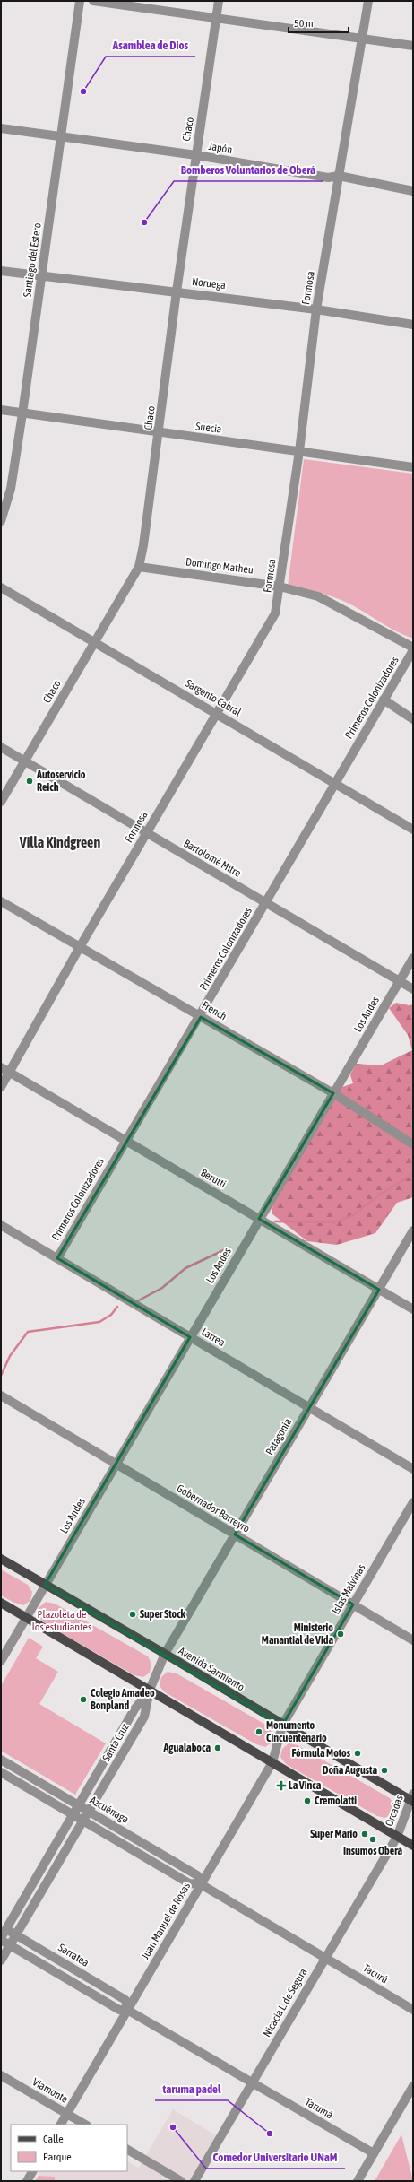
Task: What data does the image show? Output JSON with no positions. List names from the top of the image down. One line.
{"streets":{"main road":["Avenida Sarmiento"],"street":["Chaco","Japón","Santiago del Estero","Noruega","Formosa","Suecia","Domingo Matheu","Sargento Cabral","Primeros Colonizadores","Bartolomé Mitre","French","Los Andes","Berutti","Larrea","Patagonia","Gobernador Barreyro","Islas Malvinas","Santa Cruz","Azcuénaga","Orcadas","Juan Manuel de Rosas","Sarratea","Tacurú","Nicacia L. de Segura","Viamonte","Tarumá"]},"crossings":[["Chaco","Japón"],["Chaco","Noruega"],["Chaco","Suecia"],["Chaco","Domingo Matheu"],["Chaco","Sargento Cabral"],["Chaco","Bartolomé Mitre"],["Japón","Santiago del Estero"],["Japón","Formosa"],["Santiago del Estero","Noruega"],["Santiago del Estero","Suecia"],["Noruega","Formosa"],["Formosa","Suecia"],["Formosa","Domingo Matheu"],["Formosa","Sargento Cabral"],["Formosa","Bartolomé Mitre"],["Formosa","French"],["Formosa","Berutti"],["Sargento Cabral","Primeros Colonizadores"],["Primeros Colonizadores","Bartolomé Mitre"],["Primeros Colonizadores","French"],["Primeros Colonizadores","Berutti"],["Primeros Colonizadores","Larrea"],["Bartolomé Mitre","Los Andes"],["French","Los Andes"],["Los Andes","Berutti"],["Los Andes","Larrea"],["Los Andes","Gobernador Barreyro"],["Los Andes","Avenida Sarmiento"],["Berutti","Patagonia"],["Larrea","Patagonia"],["Patagonia","Gobernador Barreyro"],["Patagonia","Avenida Sarmiento"],["Patagonia","Santa Cruz"],["Gobernador Barreyro","Islas Malvinas"],["Islas Malvinas","Avenida Sarmiento"],["Islas Malvinas","Juan Manuel de Rosas"],["Avenida Sarmiento","Orcadas"],["Avenida Sarmiento","Juan Manuel de Rosas"],["Santa Cruz","Azcuénaga"],["Santa Cruz","Sarratea"],["Azcuénaga","Juan Manuel de Rosas"],["Azcuénaga","Tacurú"],["Azcuénaga","Nicacia L. de Segura"],["Orcadas","Nicacia L. de Segura"],["Juan Manuel de Rosas","Sarratea"],["Juan Manuel de Rosas","Viamonte"],["Sarratea","Nicacia L. de Segura"],["Sarratea","Tarumá"],["Tacurú","Nicacia L. de Segura"],["Nicacia L. de Segura","Tarumá"]],"districts":["Villa Kindgreen"],"parks":["Plazoleta de los estudiantes"],"places":{"other":["Asamblea de Dios","Bomberos Voluntarios de Oberá","Autoservicio Reich","Super Stock","Ministerio Manantial de Vida","Colegio Amadeo Bonpland","Monumento Cincuentenario","Agualaboca","Fórmula Motos","Doña Augusta","Cremolatti","Super Mario","Insumos Oberá","Comedor Universitario UNaM","taruma padel"],"health":["La Vinca"]},"legend":["Calle","Parque"],"scale_bar":"50 m"}
